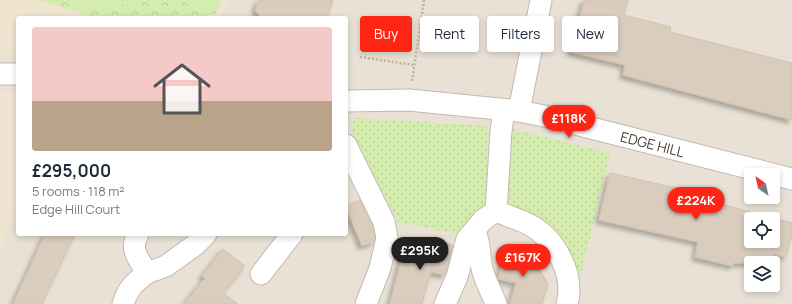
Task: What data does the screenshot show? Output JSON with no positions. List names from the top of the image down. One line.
{"streets":{"street":["EDGE HILL"]},"north":"top left","page":{"chip":["Buy","Rent","Filters","New"],"list":[{"name":"£295,000","note":"5 rooms · 118 m² · Edge Hill Court"}],"price":["£118K","£224K","£295K","£167K"]}}
